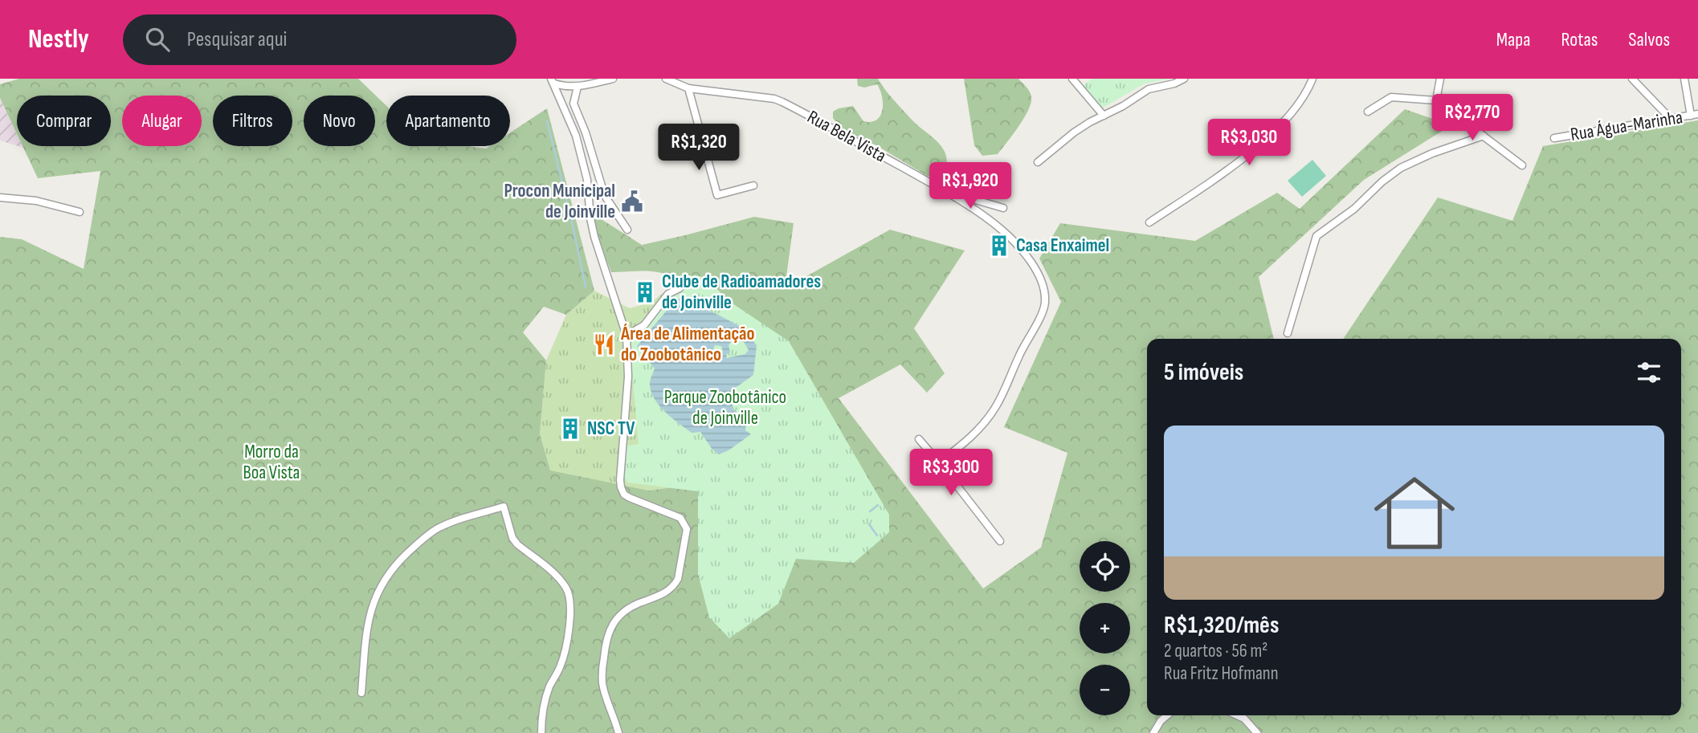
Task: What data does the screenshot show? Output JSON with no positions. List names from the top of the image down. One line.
{"streets":{"street":["Rua Água-Marinha","Rua Bela Vista"]},"parks":["Parque Zoobotânico de Joinville","Morro da Boa Vista"],"places":{"public building":["Procon Municipal de Joinville"],"building":["Casa Enxaimel","Clube de Radioamadores de Joinville","NSC TV"],"restaurant":["Área de Alimentação do Zoobotânico"]},"page":{"header":"Nestly","search":"Pesquisar aqui","nav":["Mapa","Rotas","Salvos"],"price":["R$2,770","R$3,030","R$1,320","R$1,920","R$3,300"],"chip":["Comprar","Alugar","Filtros","Novo","Apartamento"],"heading":"5 imóveis","list":[{"name":"R$1,320/mês","note":"2 quartos · 56 m² · Rua Fritz Hofmann"}],"map_buttons":["+","−"]}}
